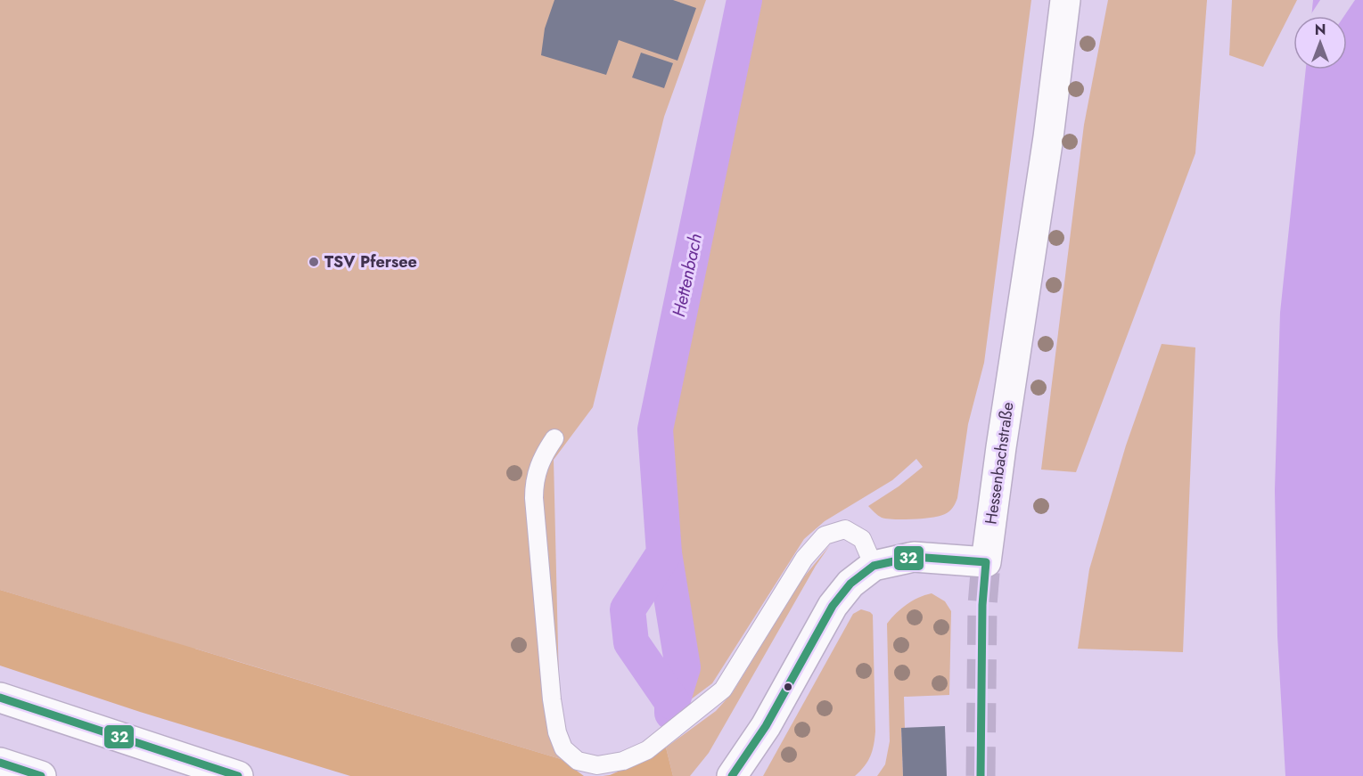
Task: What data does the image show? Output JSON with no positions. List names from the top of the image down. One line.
{"streets":{"street":["Hessenbachstraße"]},"water":["Hettenbach"],"places":["TSV Pfersee"],"lines":["transit line 32"],"north":"top"}
